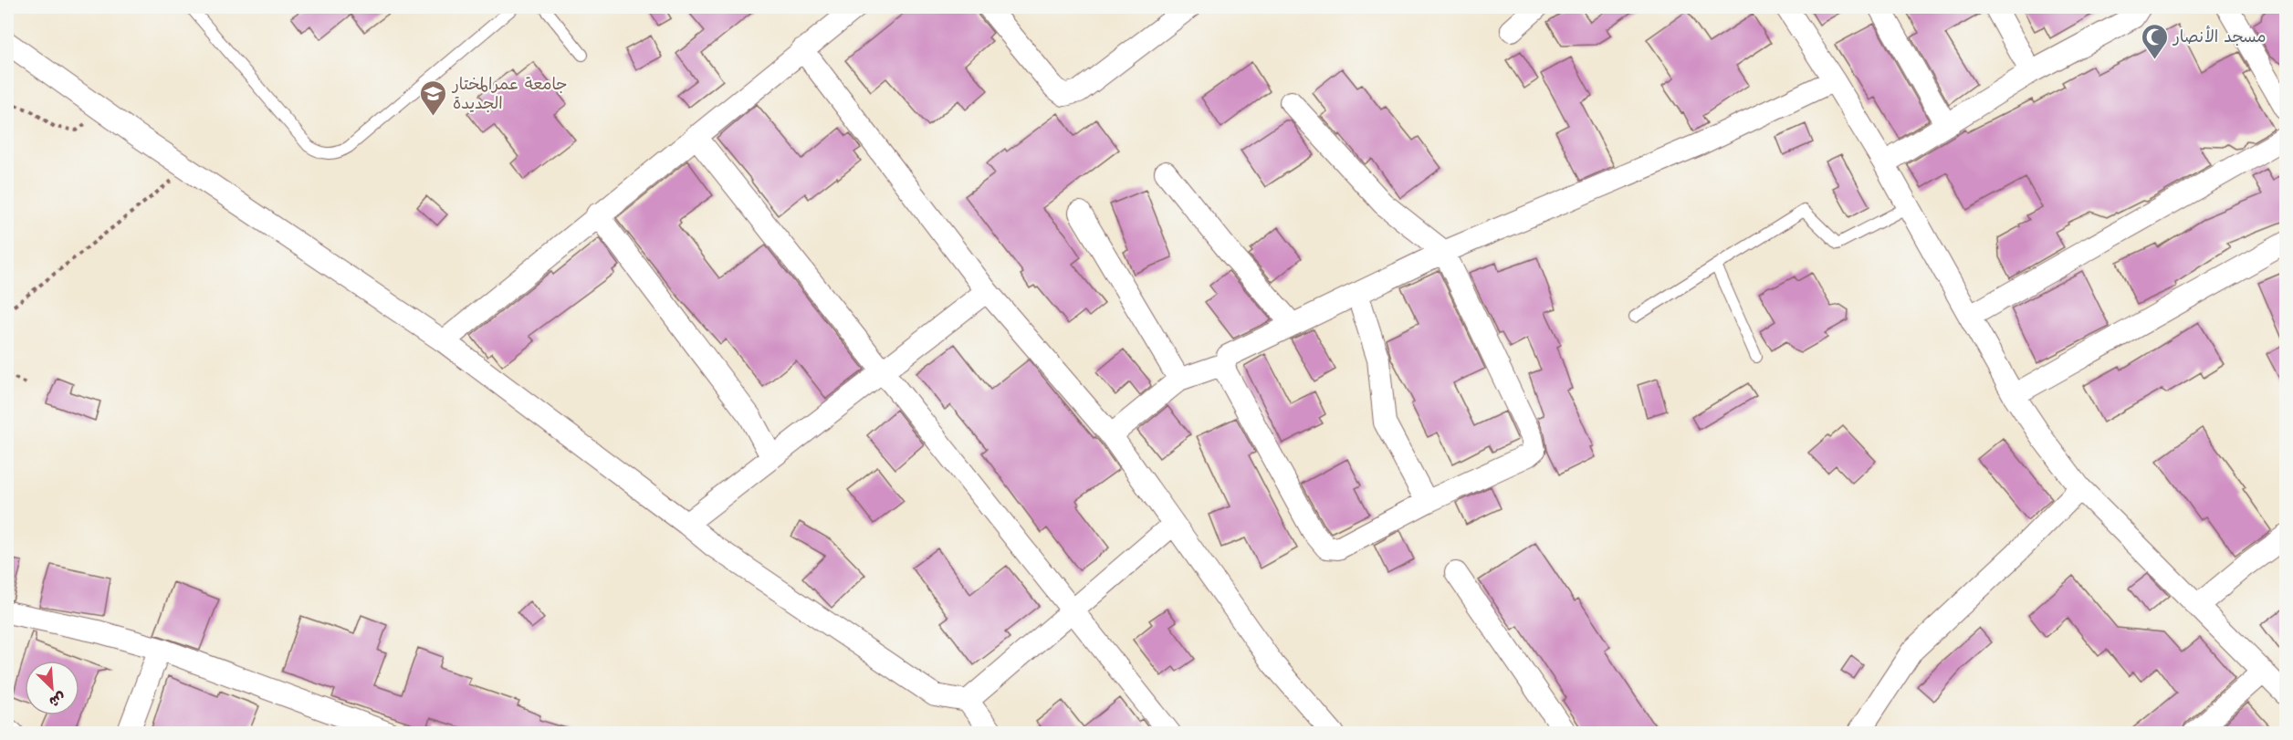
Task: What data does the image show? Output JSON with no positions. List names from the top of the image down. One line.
{"places":{"mosque":["مسجد الأنصار"],"school or university":["جامعة عمرالمختار الجديدة"]},"north":"bottom right"}
